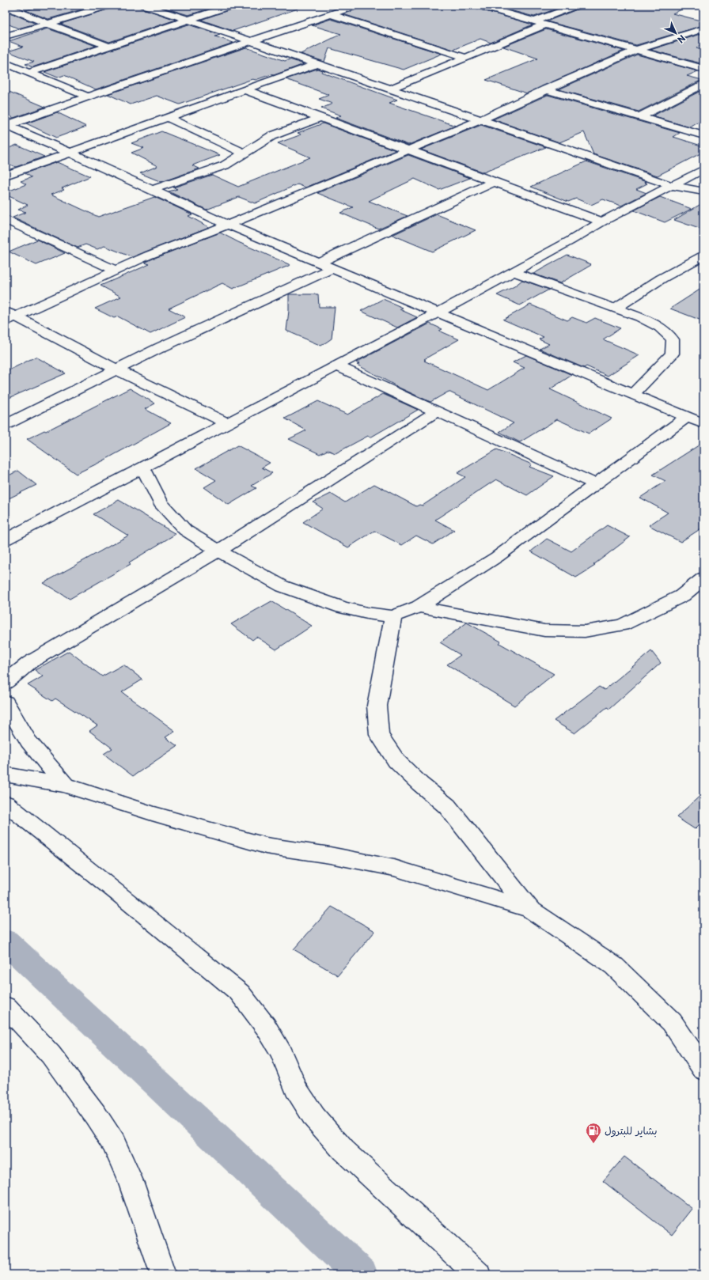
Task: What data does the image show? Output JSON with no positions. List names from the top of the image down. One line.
{"places":{"fuel station":["بشاير للبترول"]},"north":"bottom right"}
